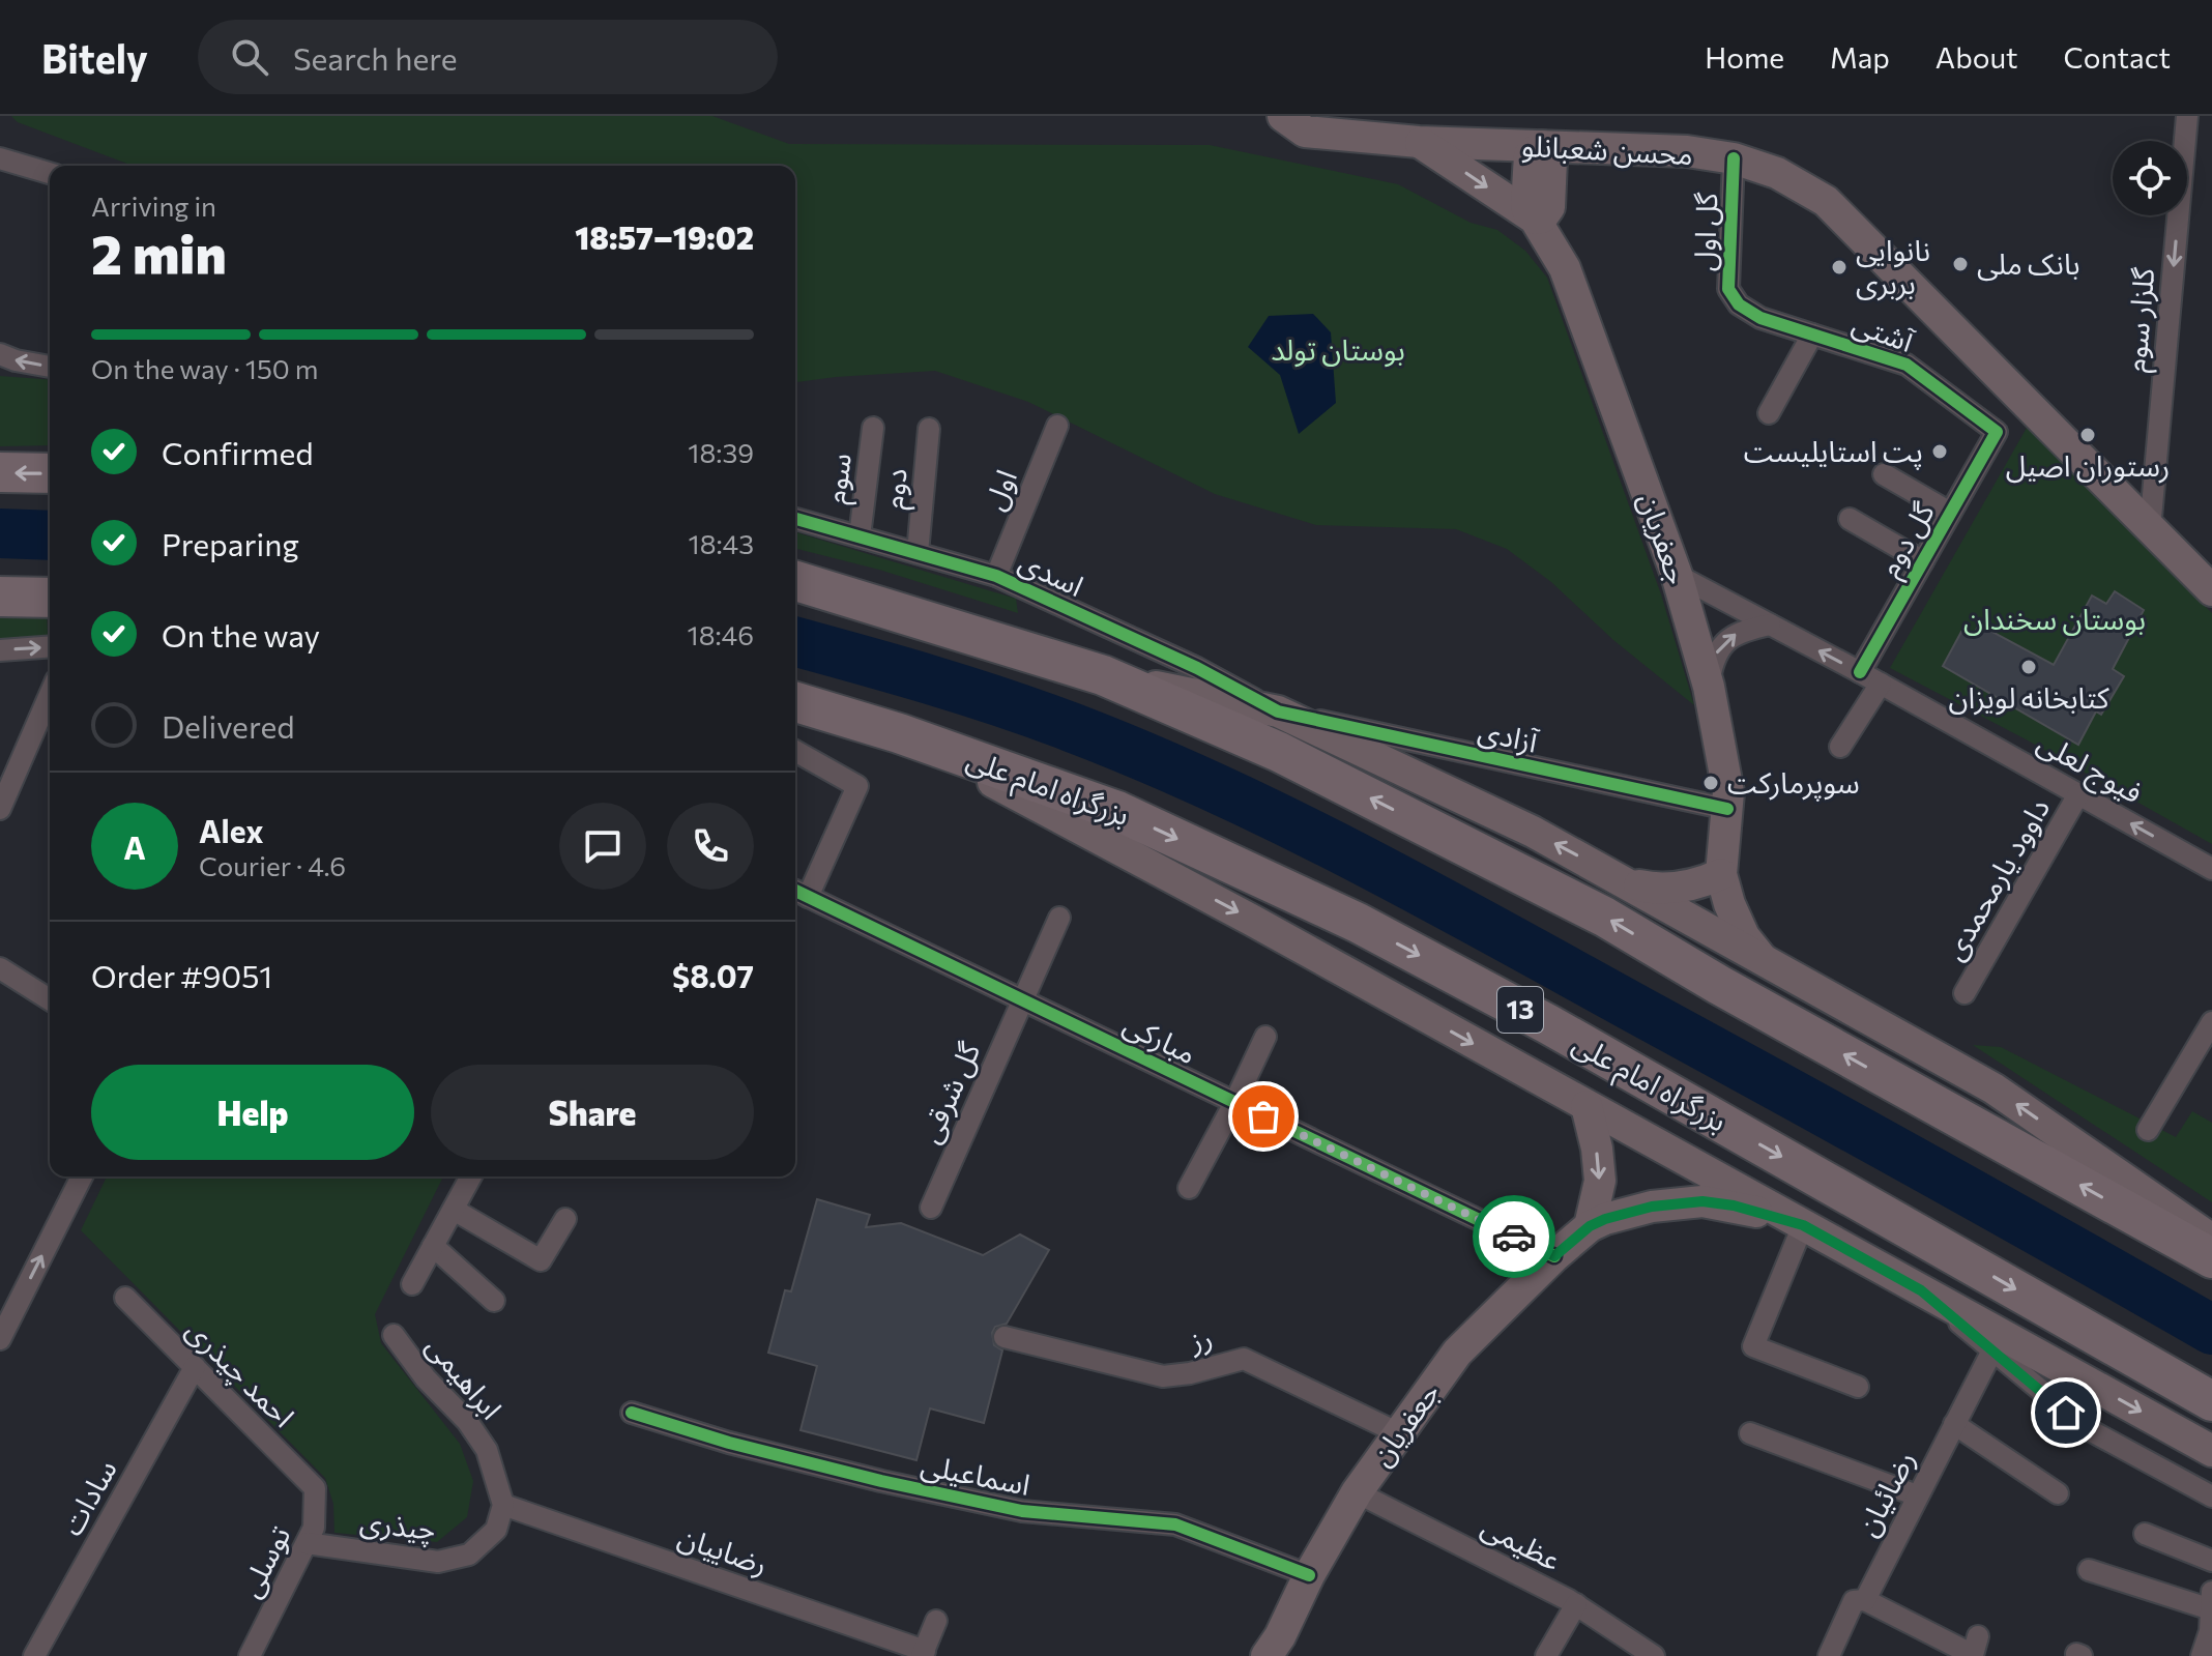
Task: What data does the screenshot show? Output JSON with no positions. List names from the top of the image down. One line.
{"streets":{"highway":["بزرگراه امام علی","13"],"main road":["محسن شعبانلو","جعفریان"],"street":["گل اول","گلزار سوم","آشتی","سوم","دوم","اول","گل دوم","اسدی","آزادی","فیوج لعلی","داوود یارمحمدی","مبارکی","گل شرقی","رز","احمد چیذری","ابراهیمی","اسماعیلی","رضائیان","سادات","چیذری","عظیمی","رضاییان","توسلی"]},"crossings":[["محسن شعبانلو","گل اول"],["محسن شعبانلو","گلزار سوم"],["گل اول","آشتی"],["آشتی","گل دوم"],["سوم","اسدی"],["دوم","اسدی"],["اول","اسدی"],["جعفریان","آزادی"],["جعفریان","فیوج لعلی"],["جعفریان","مبارکی"],["جعفریان","رز"],["جعفریان","اسماعیلی"],["جعفریان","عظیمی"],["گل دوم","فیوج لعلی"],["اسدی","آزادی"],["فیوج لعلی","داوود یارمحمدی"],["مبارکی","گل شرقی"],["احمد چیذری","سادات"],["احمد چیذری","توسلی"],["ابراهیمی","چیذری"],["ابراهیمی","رضاییان"],["چیذری","رضاییان"],["چیذری","توسلی"]],"one_way":["گلزار سوم"],"parks":["بوستان تولد","بوستان سخندان"],"places":["بانک ملی","نانوایی بربری","رستوران اصیل","پت استایلیست","کتابخانه لویزان","سوپرمارکت"],"page":{"header":"Bitely","search":"Search here","nav":["Home","Map","About","Contact"],"heading":["2 min","Arriving in","18:57–19:02"],"panel":["Alex","Courier · 4.6","Order #9051","$8.07"],"bar":"On the way · 150 m","list":[["Confirmed","18:39"],["Preparing","18:43"],["On the way","18:46"],"Delivered"],"round":"A","buttons":["Help","Share"]}}
